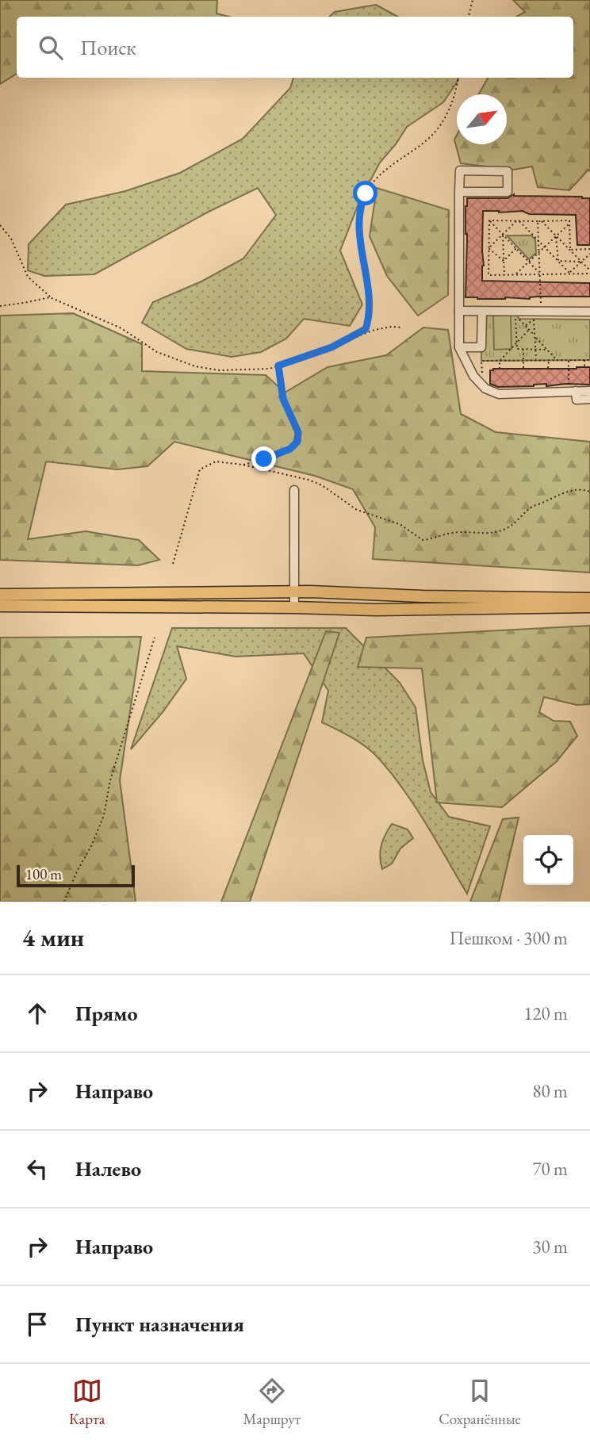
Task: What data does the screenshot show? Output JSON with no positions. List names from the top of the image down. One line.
{"scale_bar":"100 m","north":"top right","page":{"search":"Поиск","scale":"100 m","heading":["4 мин","Пешком · 300 m"],"list":[["Прямо","120 m"],["Направо","80 m"],["Налево","70 m"],["Направо","30 m"],"Пункт назначения"],"nav":["Карта","Маршрут","Сохранённые"]}}
